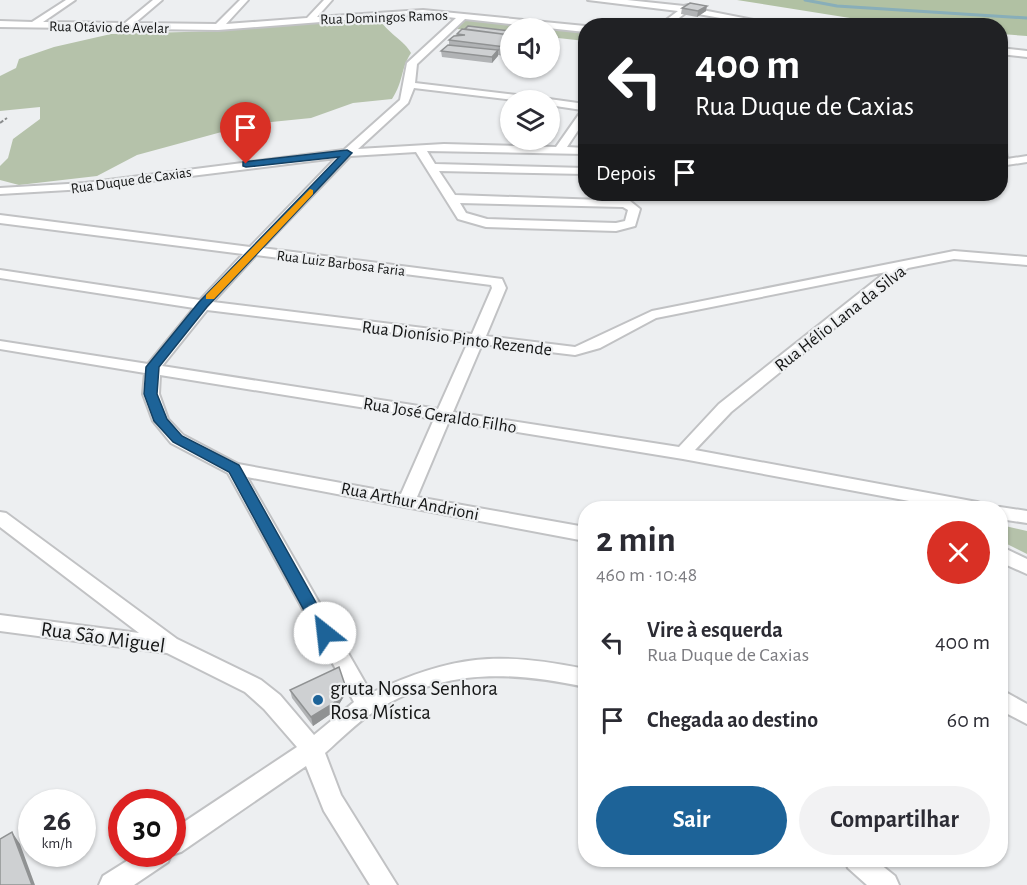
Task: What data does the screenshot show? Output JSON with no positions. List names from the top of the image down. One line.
{"streets":{"street":["Rua Domingos Ramos","Rua Otávio de Avelar","Rua Duque de Caxias","Rua Luiz Barbosa Faria","Rua Hélio Lana da Silva","Rua Dionísio Pinto Rezende","Rua José Geraldo Filho","Rua Arthur Andrioni","Rua São Miguel"]},"crossings":[["Rua Domingos Ramos","Rua Otávio de Avelar"],["Rua Luiz Barbosa Faria","Rua Dionísio Pinto Rezende"],["Rua Hélio Lana da Silva","Rua Dionísio Pinto Rezende"],["Rua Hélio Lana da Silva","Rua José Geraldo Filho"],["Rua José Geraldo Filho","Rua Arthur Andrioni"]],"places":["gruta Nossa Senhora Rosa Mística"],"page":{"turn":["400 m","Rua Duque de Caxias"],"then":"Depois","heading":["2 min","460 m · 10:48"],"list":[{"name":"Vire à esquerda","note":"Rua Duque de Caxias","value":"400 m"},{"name":"Chegada ao destino","value":"60 m"}],"buttons":["Sair","Compartilhar"],"speed":"26 km/h","limit":"30"}}
